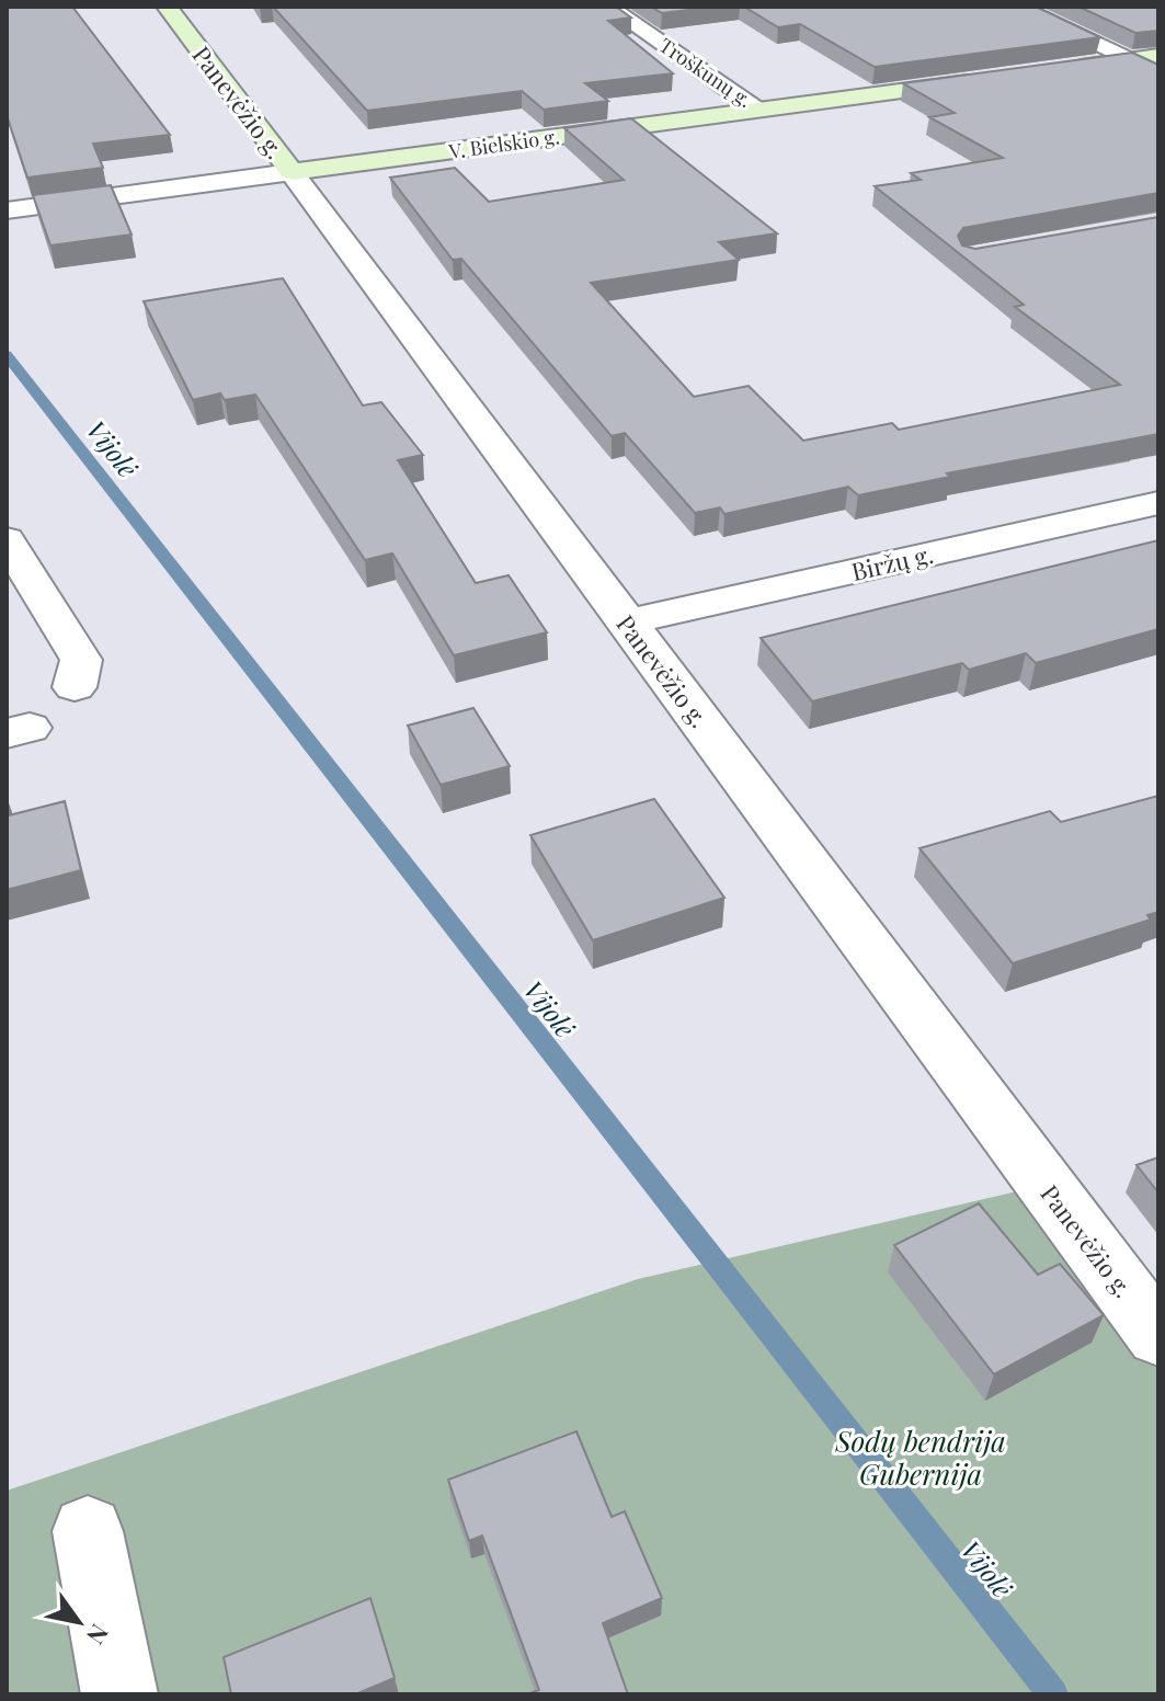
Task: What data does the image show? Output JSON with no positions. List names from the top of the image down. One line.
{"streets":{"street":["Troškūnų g.","Panevėžio g.","V. Bielskio g.","Biržų g."]},"crossings":[["Troškūnų g.","V. Bielskio g."],["Panevėžio g.","V. Bielskio g."],["Panevėžio g.","Biržų g."]],"water":["Vijolė"],"parks":["Sodų bendrija Gubernija"],"north":"bottom right"}
